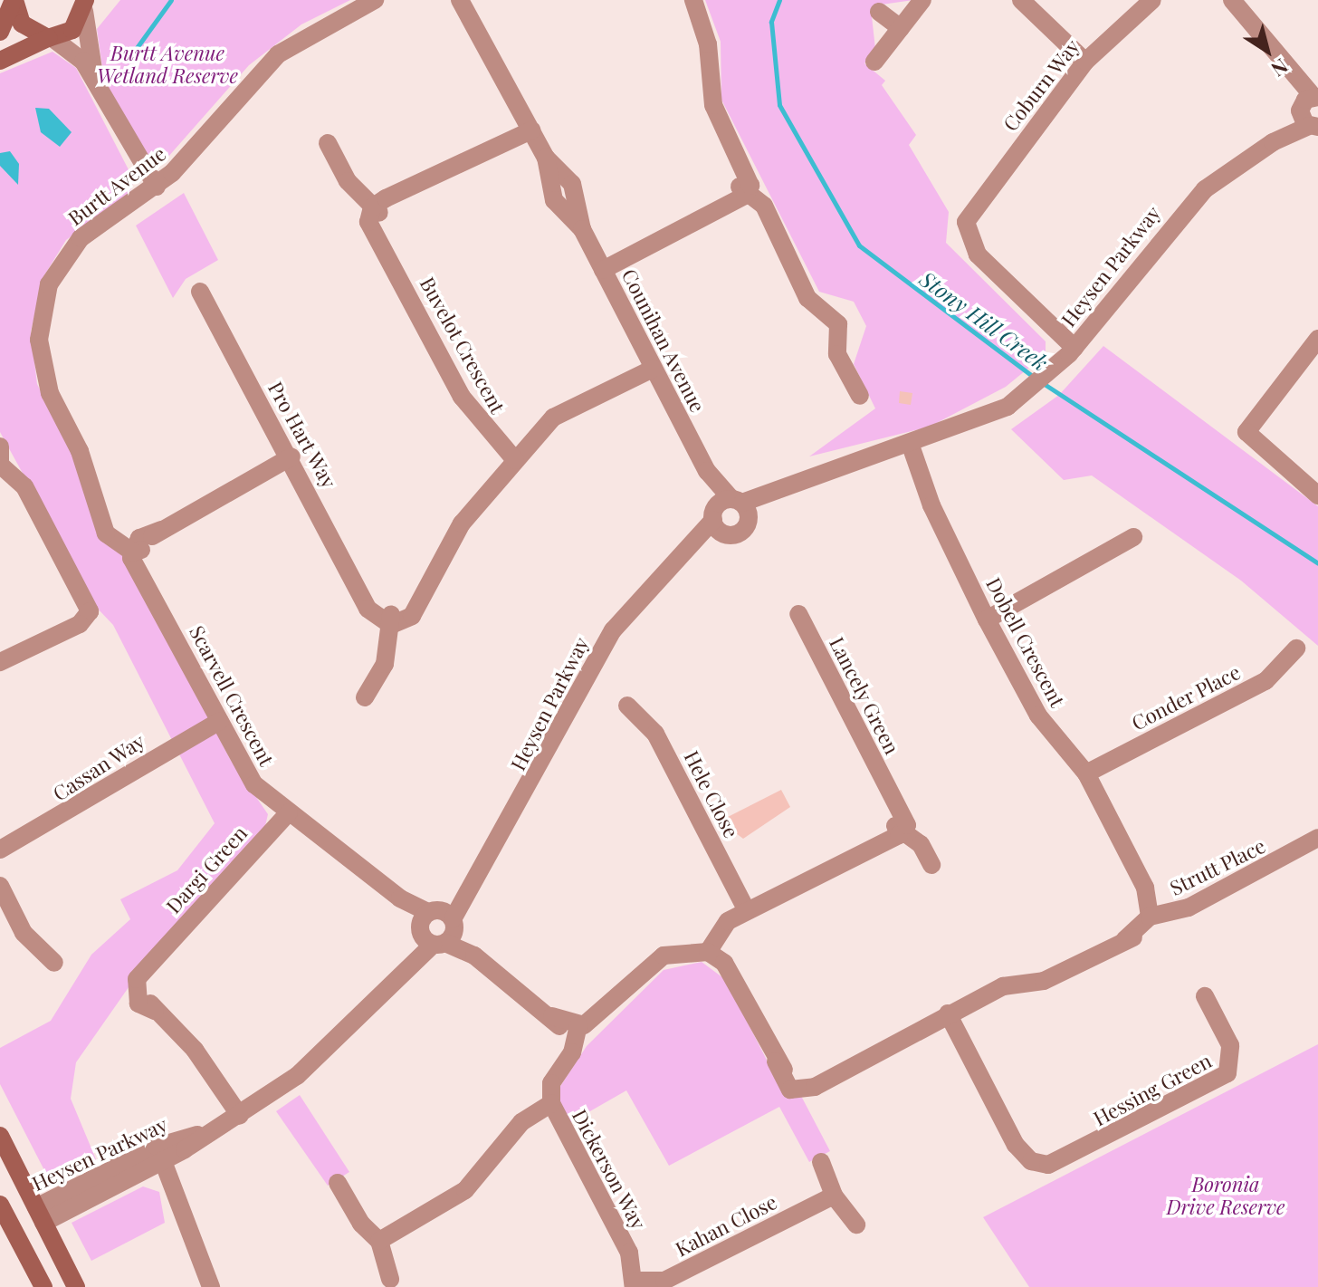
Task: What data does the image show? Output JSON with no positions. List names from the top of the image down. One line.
{"streets":{"main road":["Heysen Parkway"],"street":["Coburn Way","Burtt Avenue","Counihan Avenue","Buvelot Crescent","Pro Hart Way","Dobell Crescent","Scarvell Crescent","Lancely Green","Conder Place","Cassan Way","Hele Close","Strutt Place","Dargi Green","Hessing Green","Dickerson Way","Kahan Close"]},"crossings":[["Coburn Way","Heysen Parkway"],["Burtt Avenue","Scarvell Crescent"],["Heysen Parkway","Counihan Avenue"],["Heysen Parkway","Dobell Crescent"],["Heysen Parkway","Scarvell Crescent"],["Heysen Parkway","Dargi Green"],["Dobell Crescent","Conder Place"],["Dobell Crescent","Strutt Place"],["Scarvell Crescent","Cassan Way"],["Scarvell Crescent","Dargi Green"],["Dickerson Way","Kahan Close"]],"water":["Stony Hill Creek"],"parks":["Burtt Avenue Wetland Reserve","Boronia Drive Reserve"],"north":"bottom right"}
